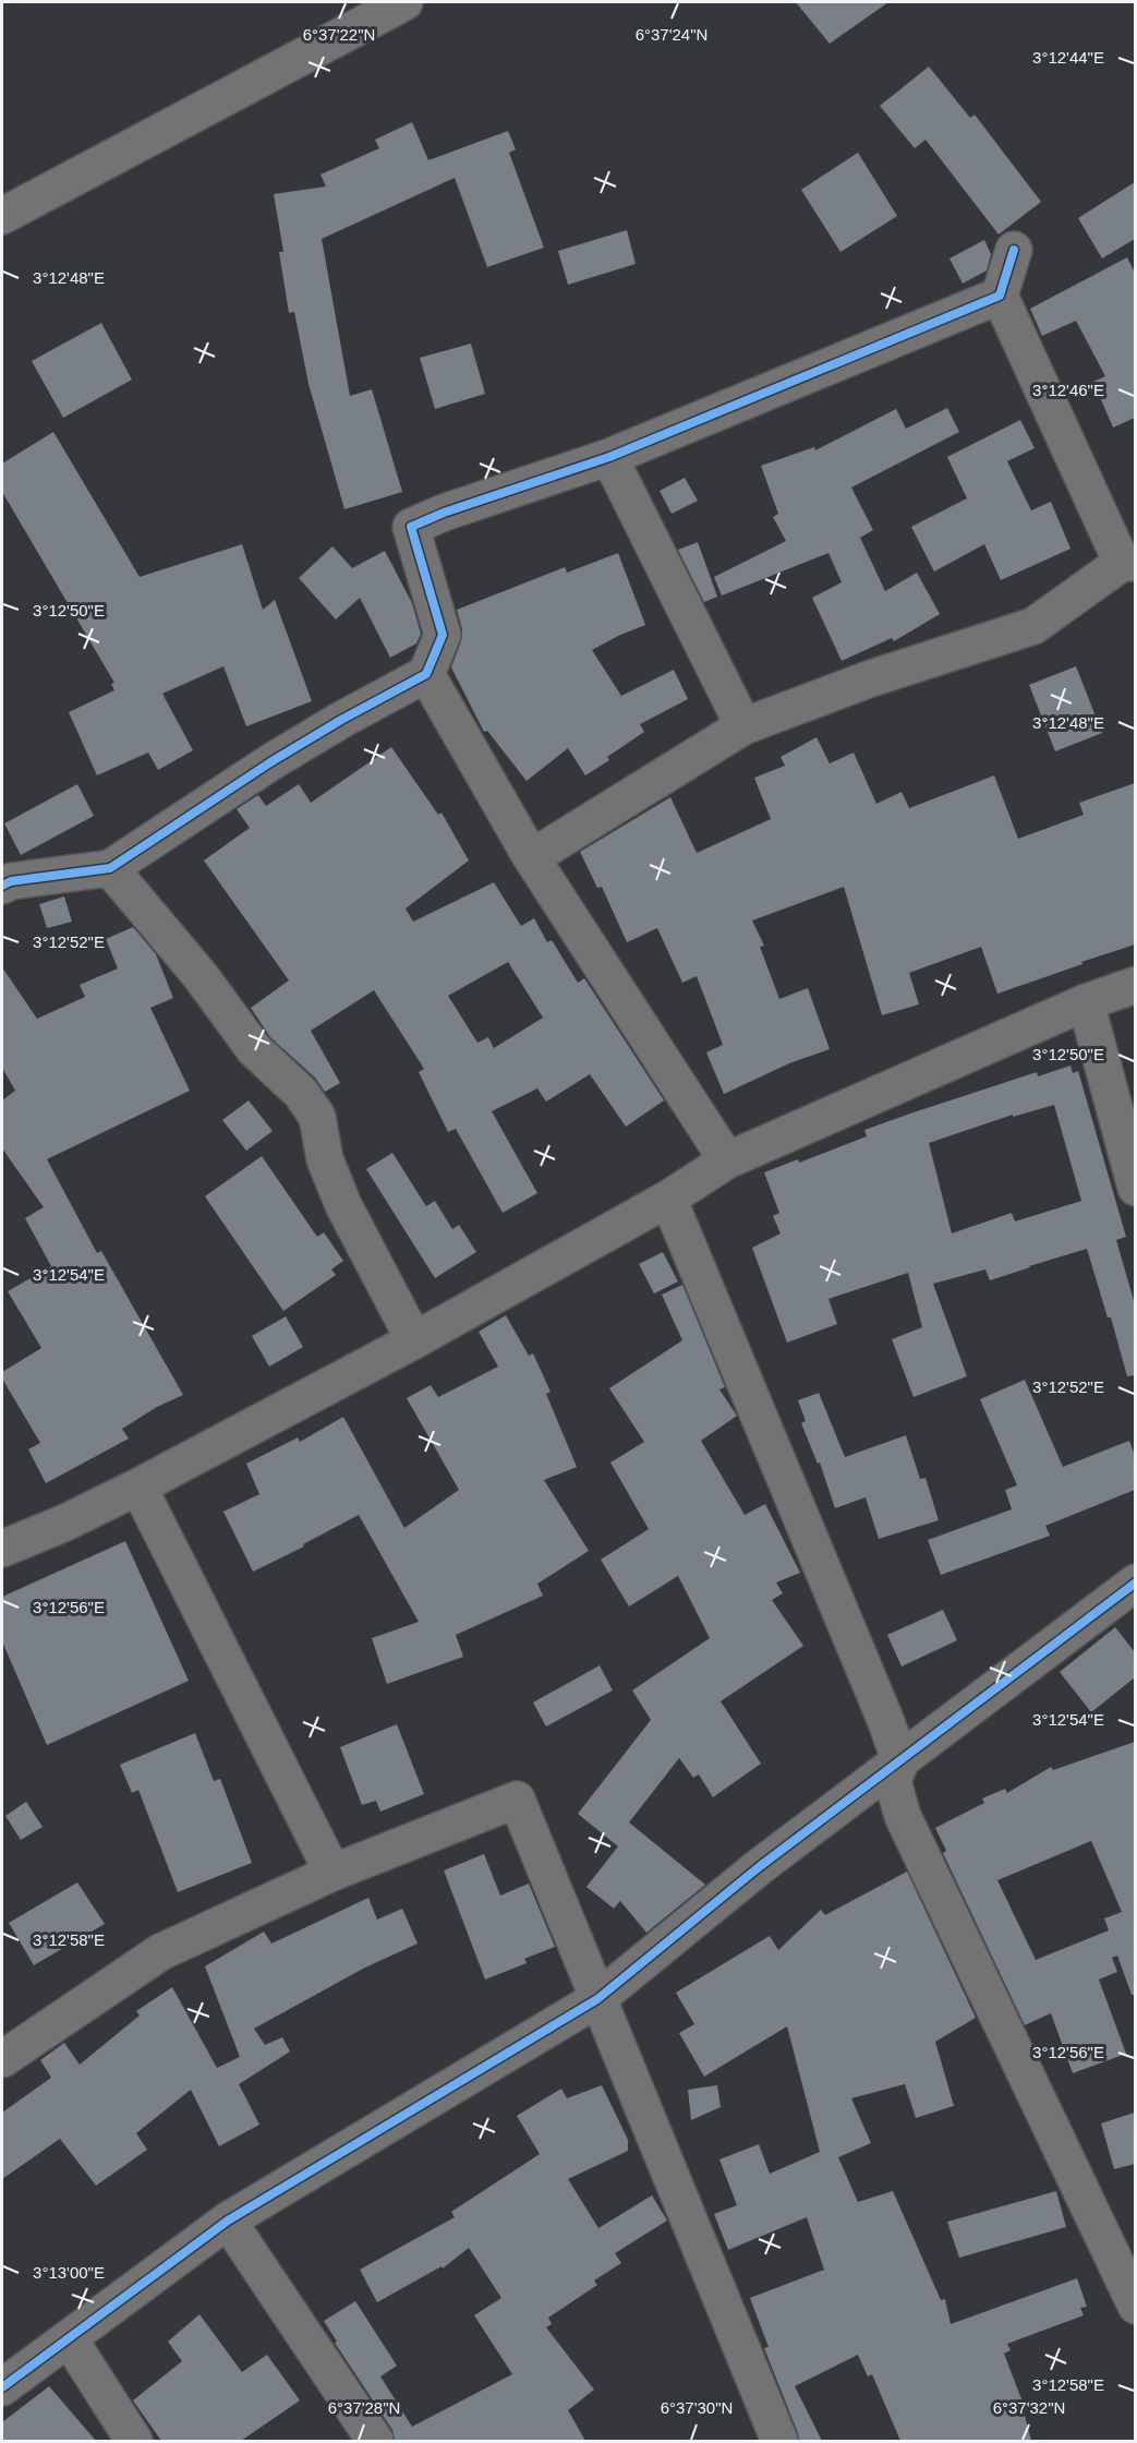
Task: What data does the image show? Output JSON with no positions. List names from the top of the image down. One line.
{"coordinates":["6°37'24\"N","6°37'22\"N","3°12'44\"E","3°12'48\"E","3°12'46\"E","3°12'50\"E","3°12'52\"E","3°12'54\"E","3°12'56\"E","3°12'58\"E","3°13'00\"E","6°37'28\"N","6°37'30\"N","6°37'32\"N"]}
